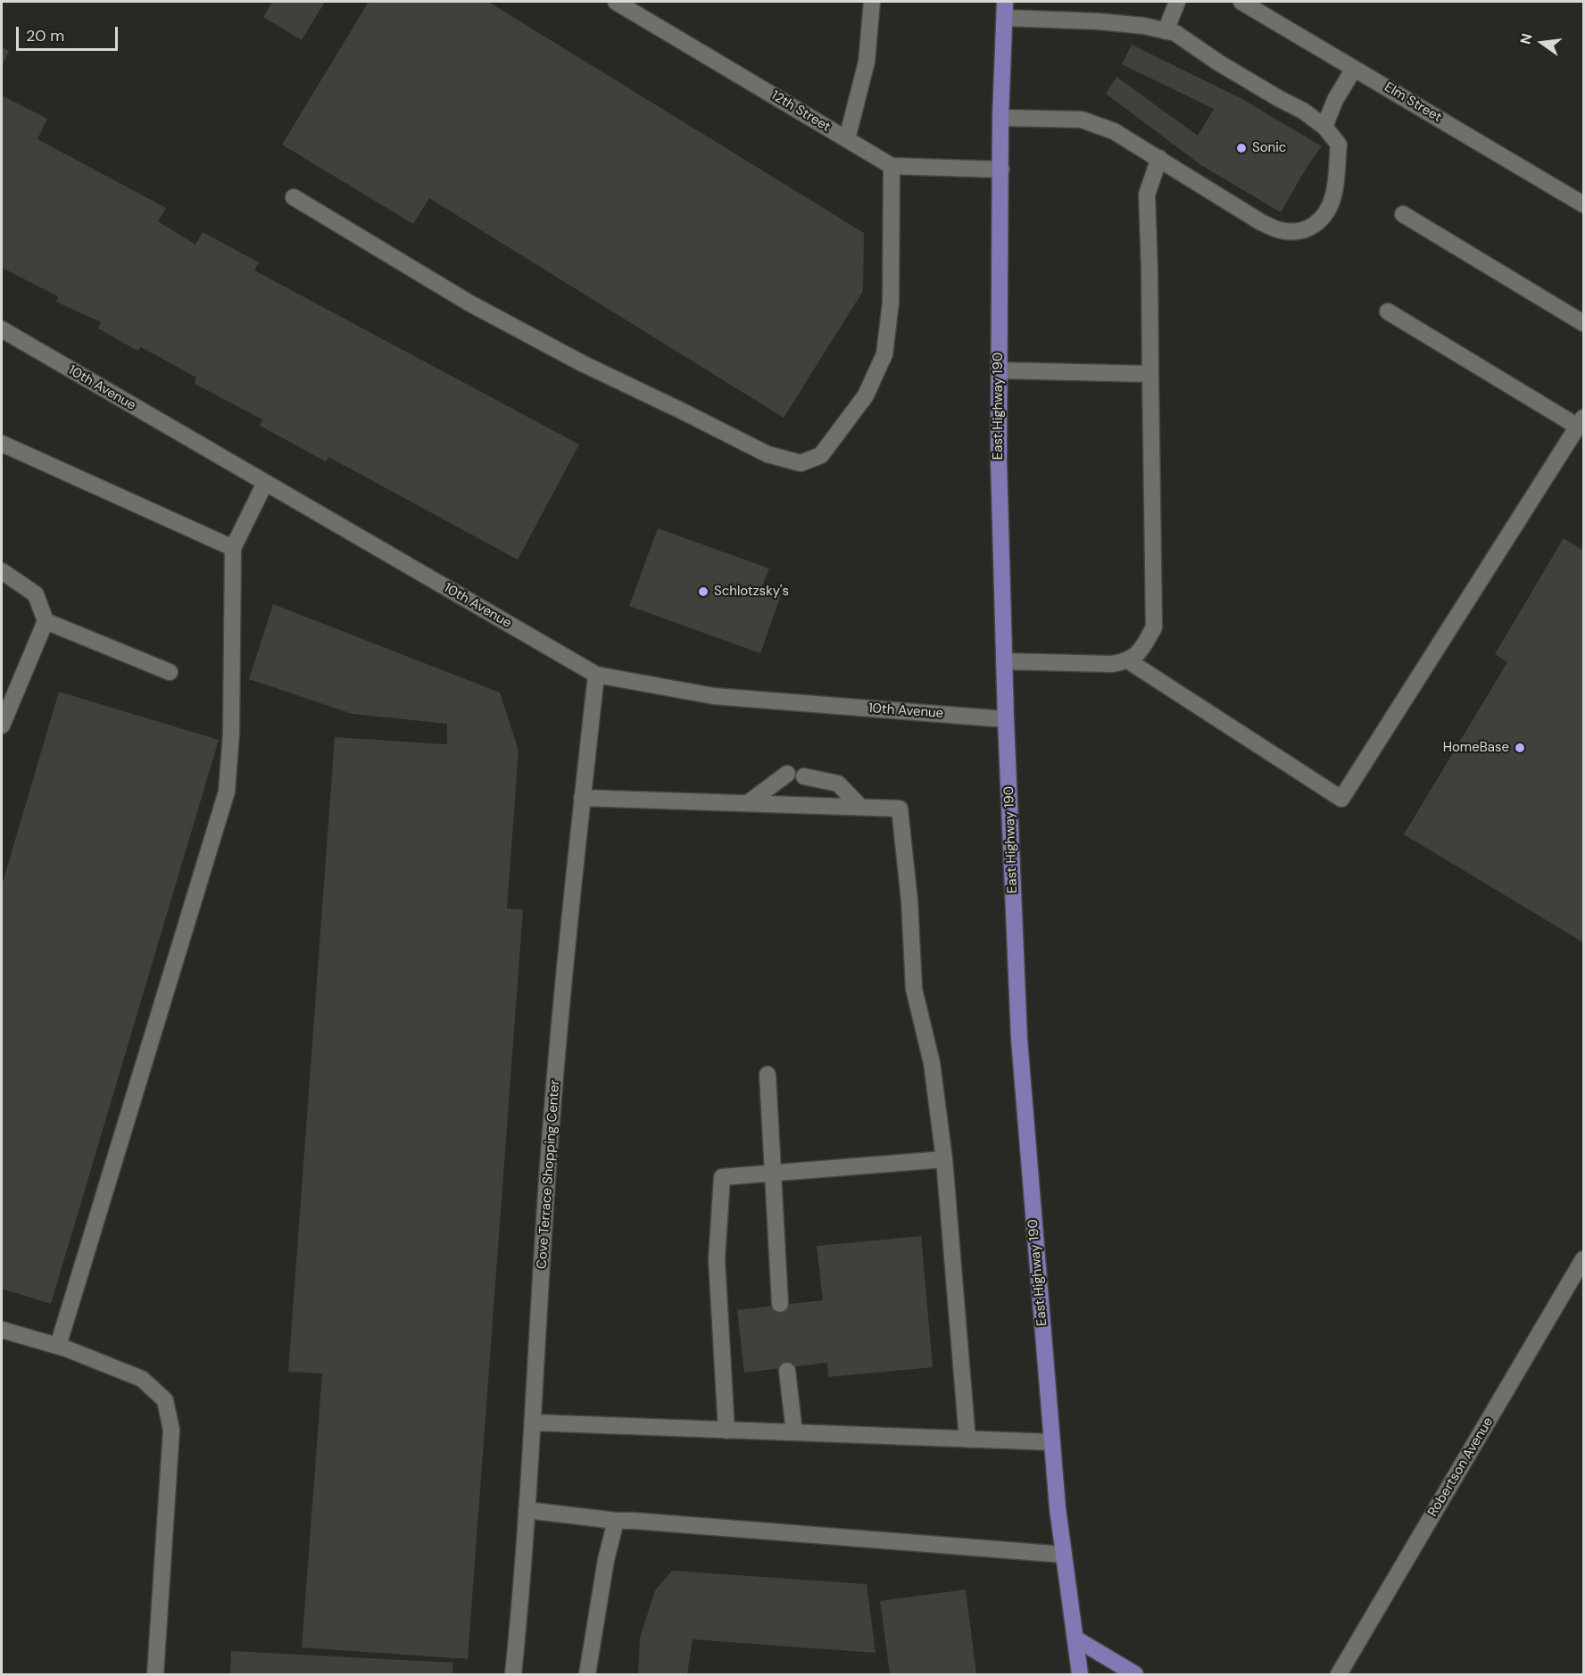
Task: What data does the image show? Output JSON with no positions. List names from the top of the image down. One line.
{"streets":{"main road":["East Highway 190"],"street":["Elm Street","12th Street","10th Avenue","Cove Terrace Shopping Center","Robertson Avenue"]},"crossings":[["12th Street","East Highway 190"],["10th Avenue","East Highway 190"],["10th Avenue","Cove Terrace Shopping Center"]],"places":["Sonic","Schlotzsky's","HomeBase"],"scale_bar":"20 m","north":"left"}
